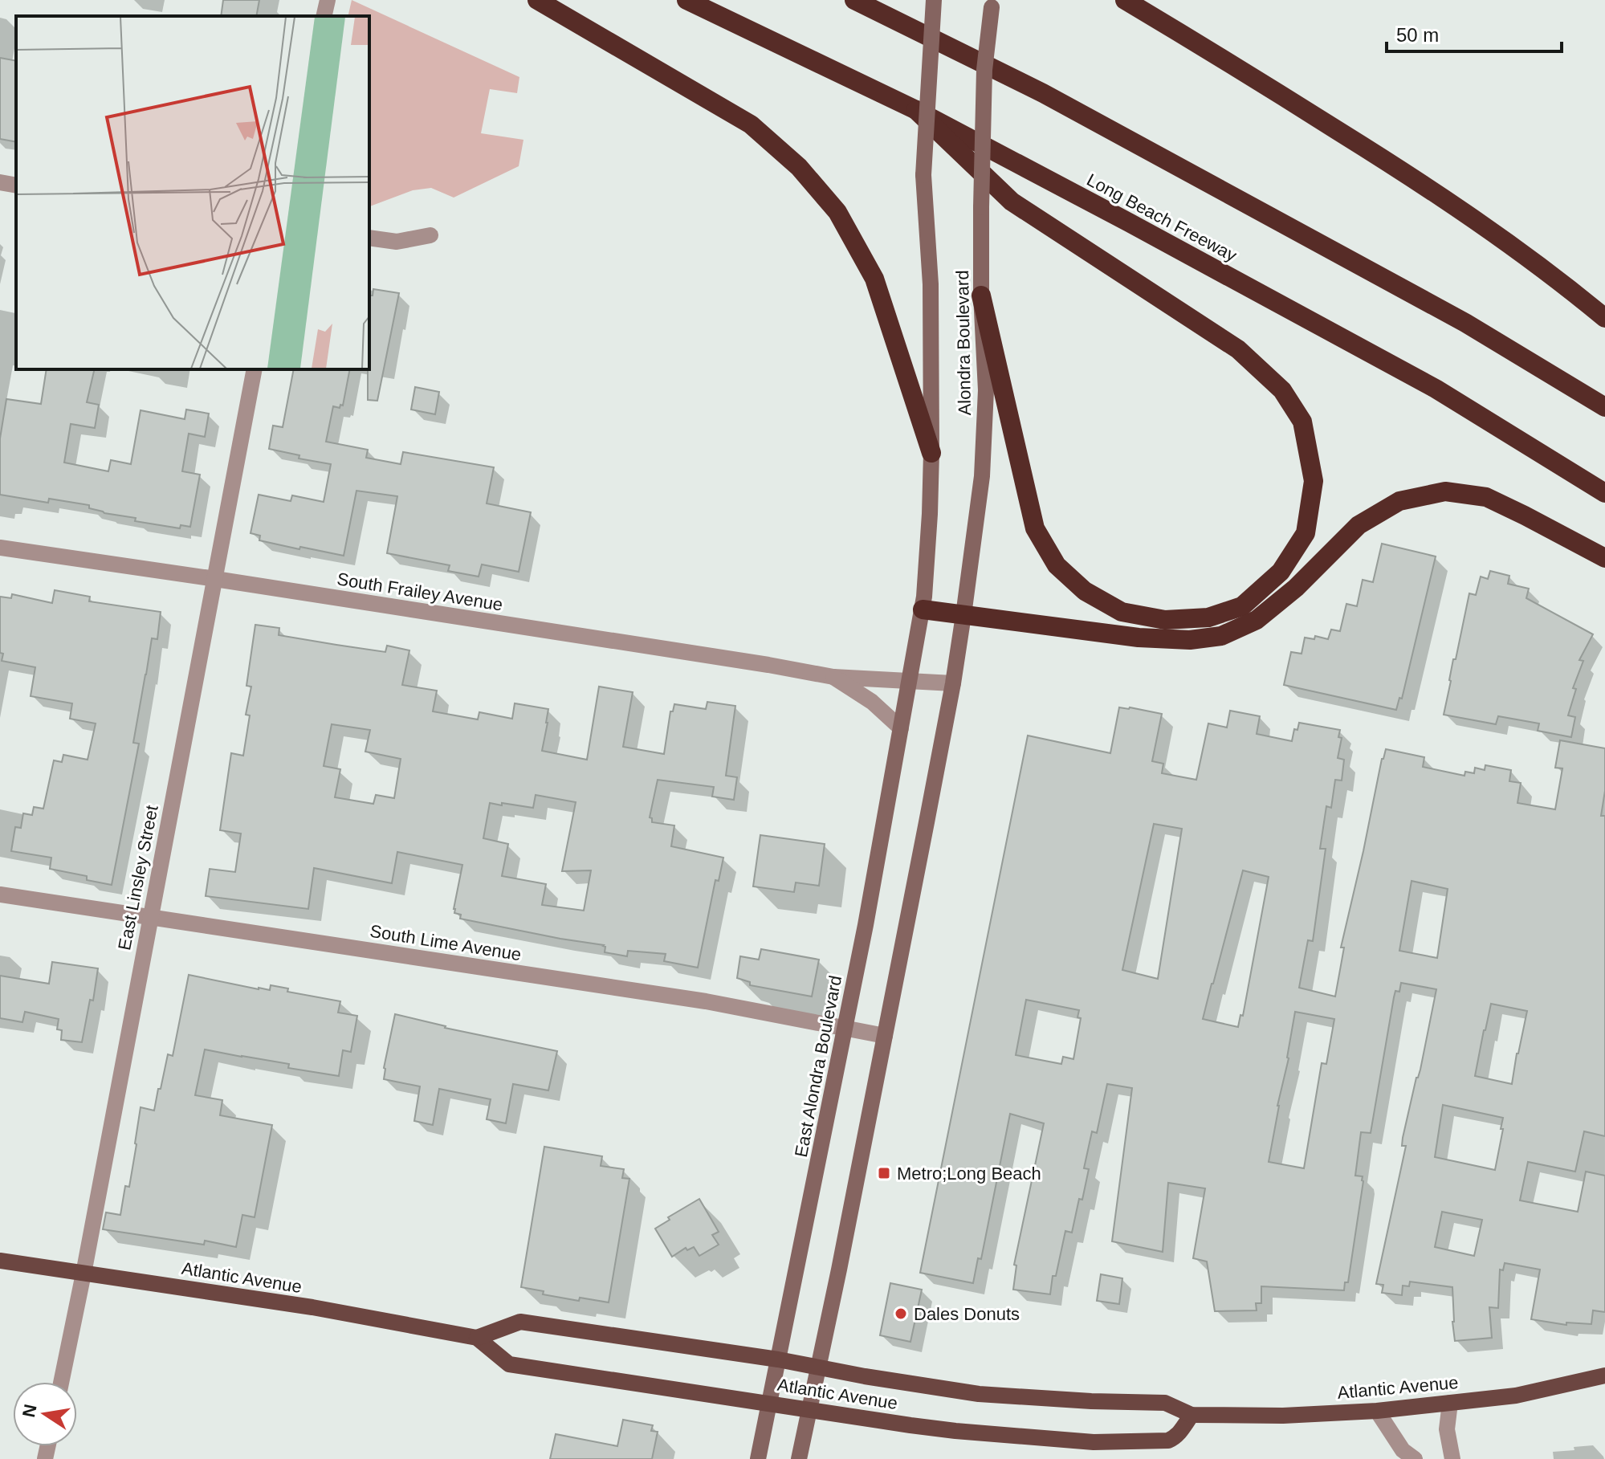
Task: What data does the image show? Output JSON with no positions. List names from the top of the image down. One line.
{"streets":{"highway":["Long Beach Freeway"],"main road":["Alondra Boulevard","East Alondra Boulevard","Atlantic Avenue"],"street":["South Frailey Avenue","East Linsley Street","South Lime Avenue"]},"crossings":[["Alondra Boulevard","South Frailey Avenue"],["Alondra Boulevard","East Alondra Boulevard"],["South Frailey Avenue","East Linsley Street"],["South Frailey Avenue","East Alondra Boulevard"],["East Linsley Street","South Lime Avenue"],["East Linsley Street","Atlantic Avenue"],["South Lime Avenue","East Alondra Boulevard"],["East Alondra Boulevard","Atlantic Avenue"]],"places":{"transit":["Metro;Long Beach"],"other":["Dales Donuts"]},"scale_bar":"50 m","north":"left"}
